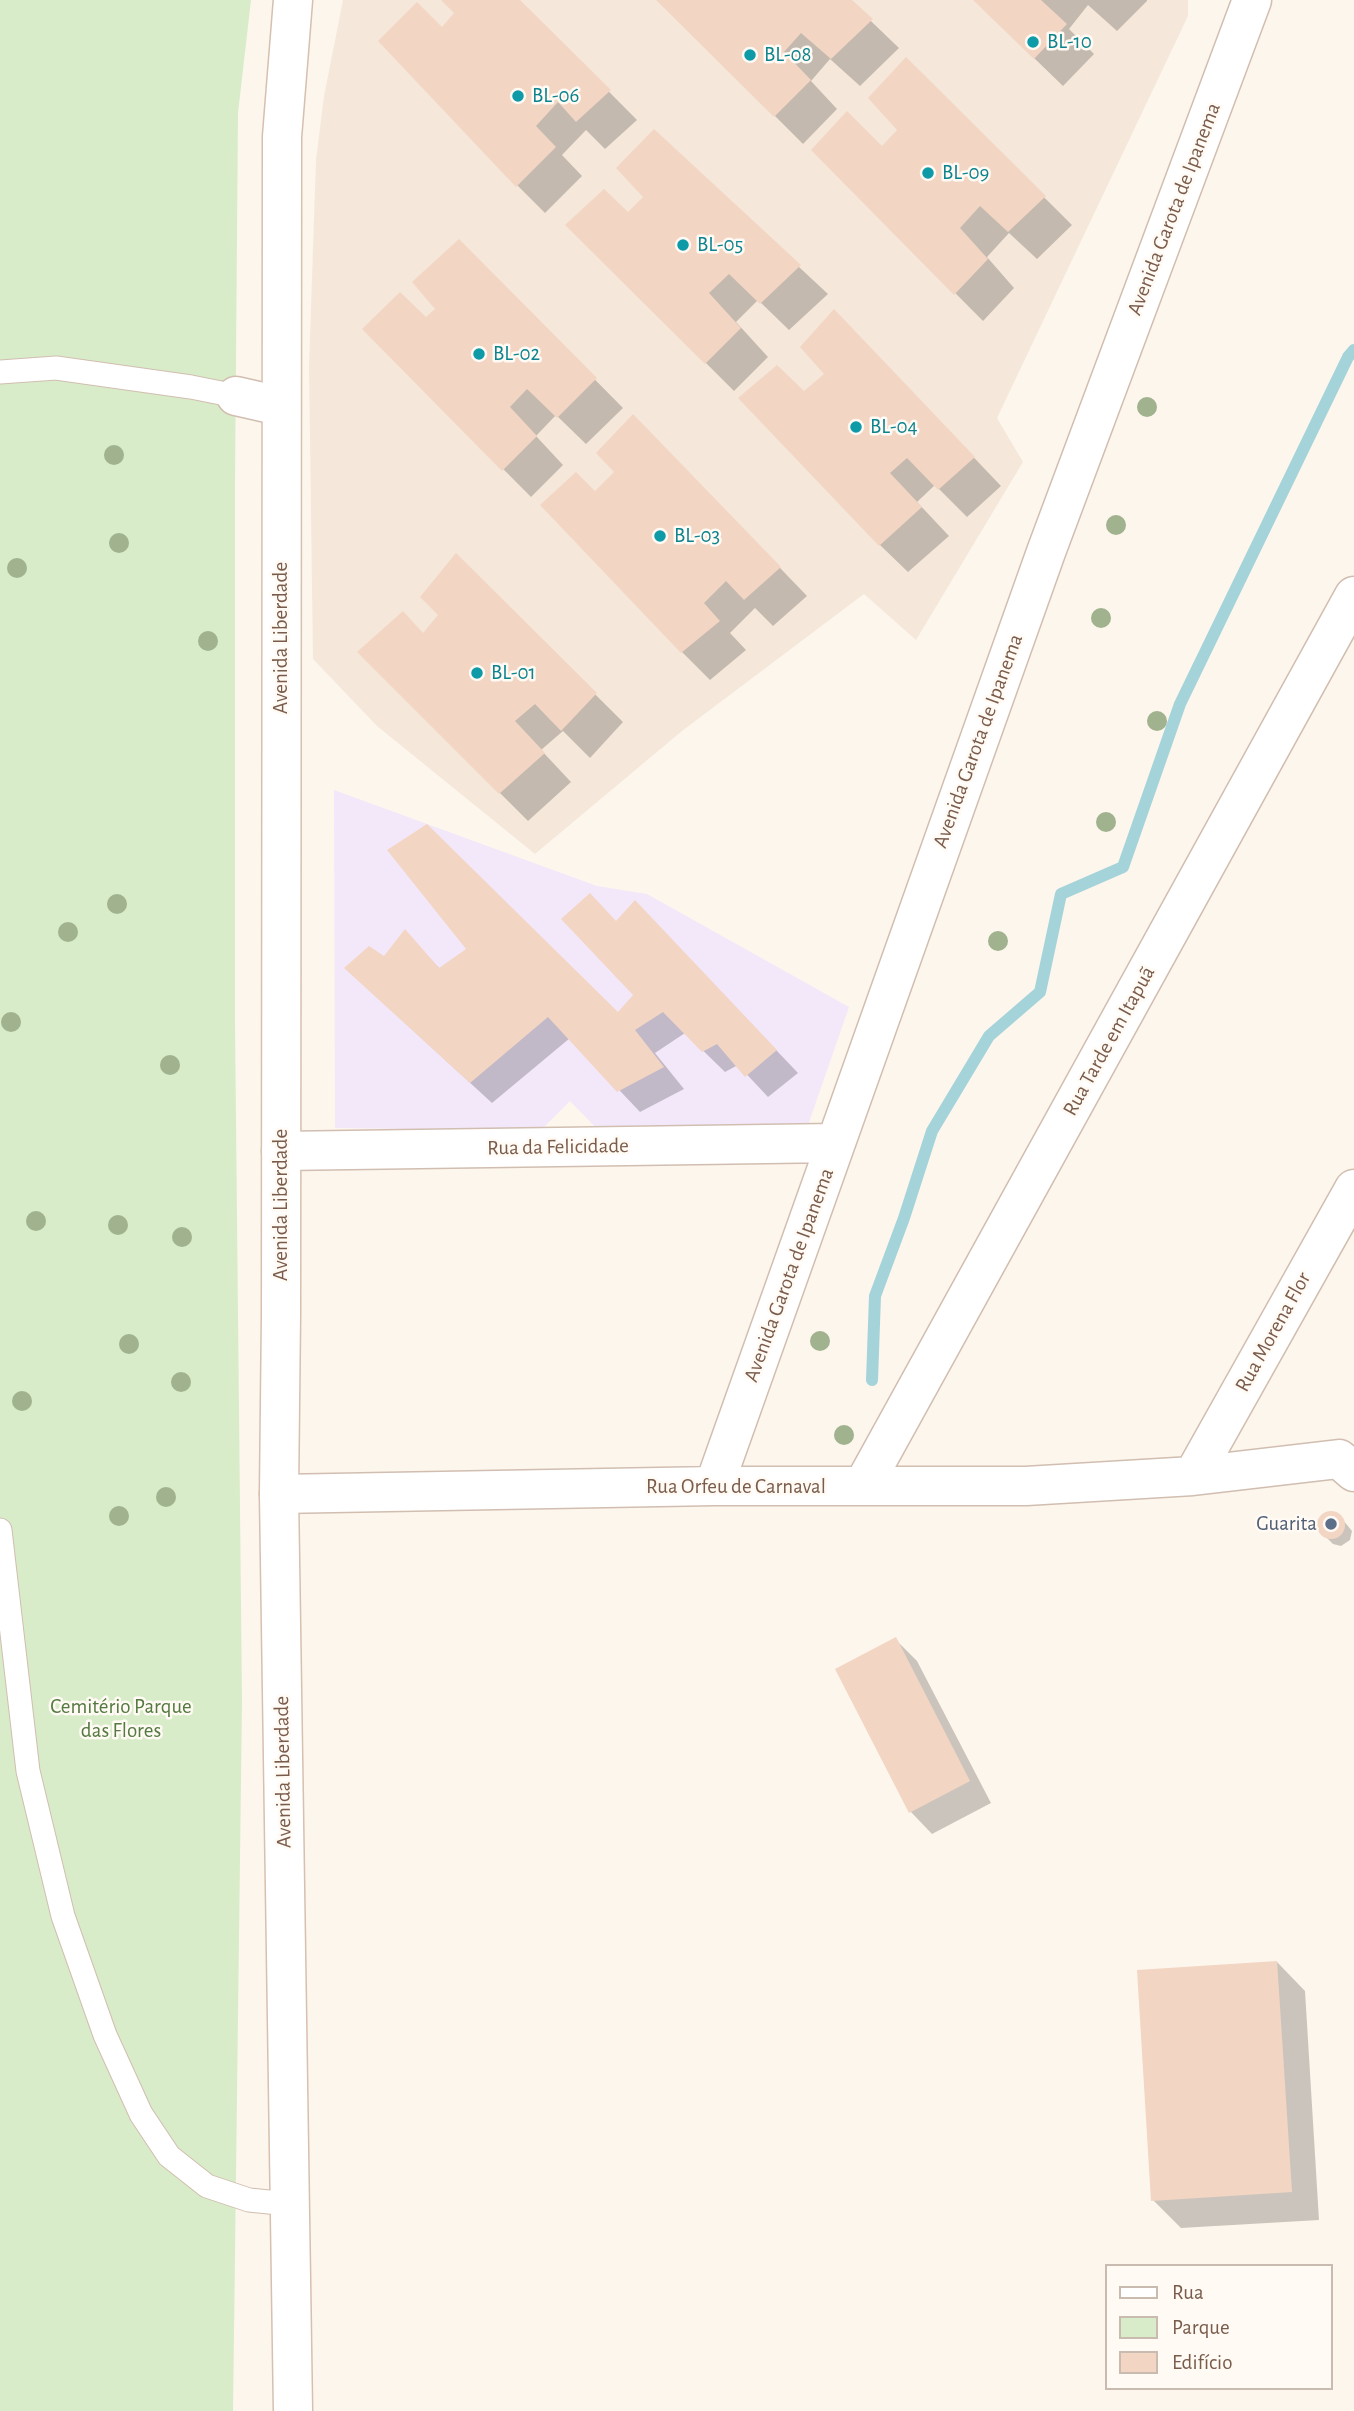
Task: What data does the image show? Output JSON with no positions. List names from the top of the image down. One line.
{"streets":{"street":["Avenida Garota de Ipanema","Avenida Liberdade","Rua Tarde em Itapuã","Rua da Felicidade","Rua Morena Flor","Rua Orfeu de Carnaval"]},"crossings":[["Avenida Garota de Ipanema","Rua da Felicidade"],["Avenida Garota de Ipanema","Rua Orfeu de Carnaval"],["Avenida Liberdade","Rua da Felicidade"],["Avenida Liberdade","Rua Orfeu de Carnaval"],["Rua Tarde em Itapuã","Rua Orfeu de Carnaval"],["Rua Morena Flor","Rua Orfeu de Carnaval"]],"parks":["Cemitério Parque das Flores"],"places":["BL-10","BL-08","BL-06","BL-09","BL-05","BL-02","BL-04","BL-03","BL-01","Guarita"],"legend":["Rua","Parque","Edifício"]}
